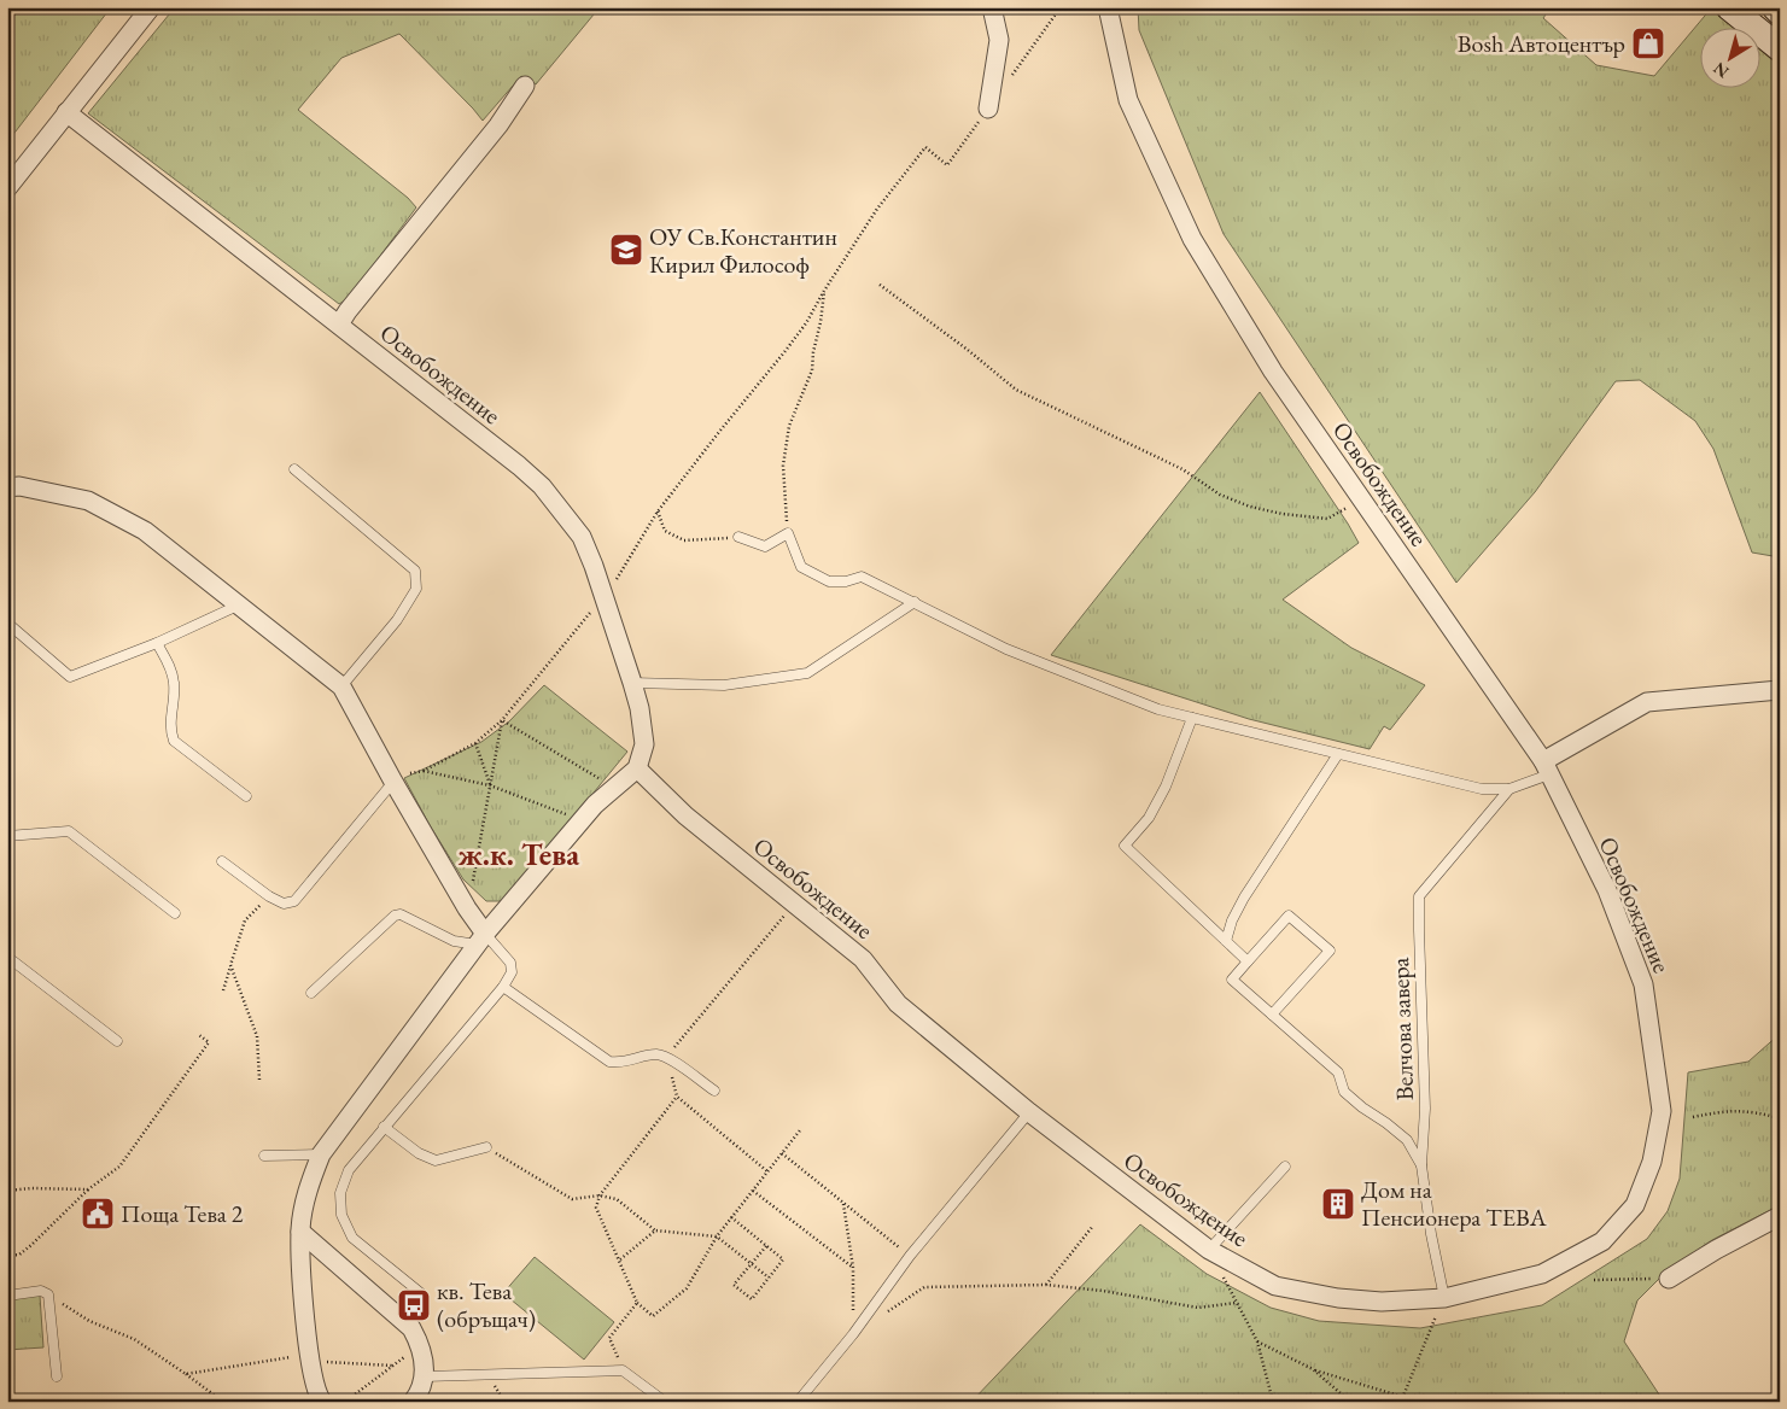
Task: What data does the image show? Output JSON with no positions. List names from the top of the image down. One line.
{"streets":{"street":["Освобождение"],"lane":["Велчова завера"]},"crossings":[["Освобождение","Велчова завера"]],"districts":["ж.к. Тева"],"places":{"shop":["Bosh Автоцентър"],"school or university":["ОУ Св.Константин Кирил Философ"],"building":["Дом на Пенсионера ТЕВА"],"public building":["Поща Тева 2"],"bus stop":["кв. Тева (обръщач)"]},"north":"bottom left"}
